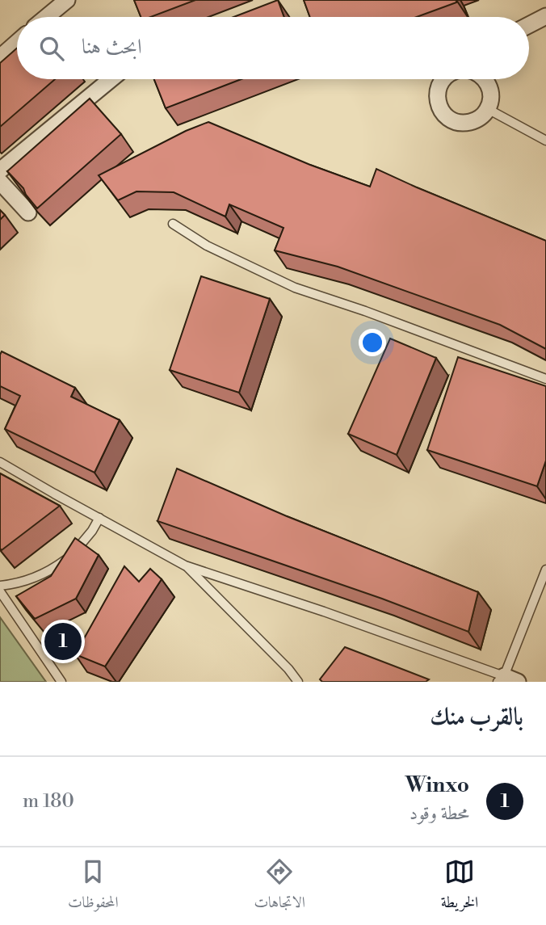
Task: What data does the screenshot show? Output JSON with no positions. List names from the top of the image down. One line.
{"page":{"search":"ابحث هنا","pins":"1","heading":"بالقرب منك","list":[{"mark":"1","name":"Winxo","note":"محطة وقود","value":"180 m"}],"nav":["الخريطة","الاتجاهات","المحفوظات"]}}
